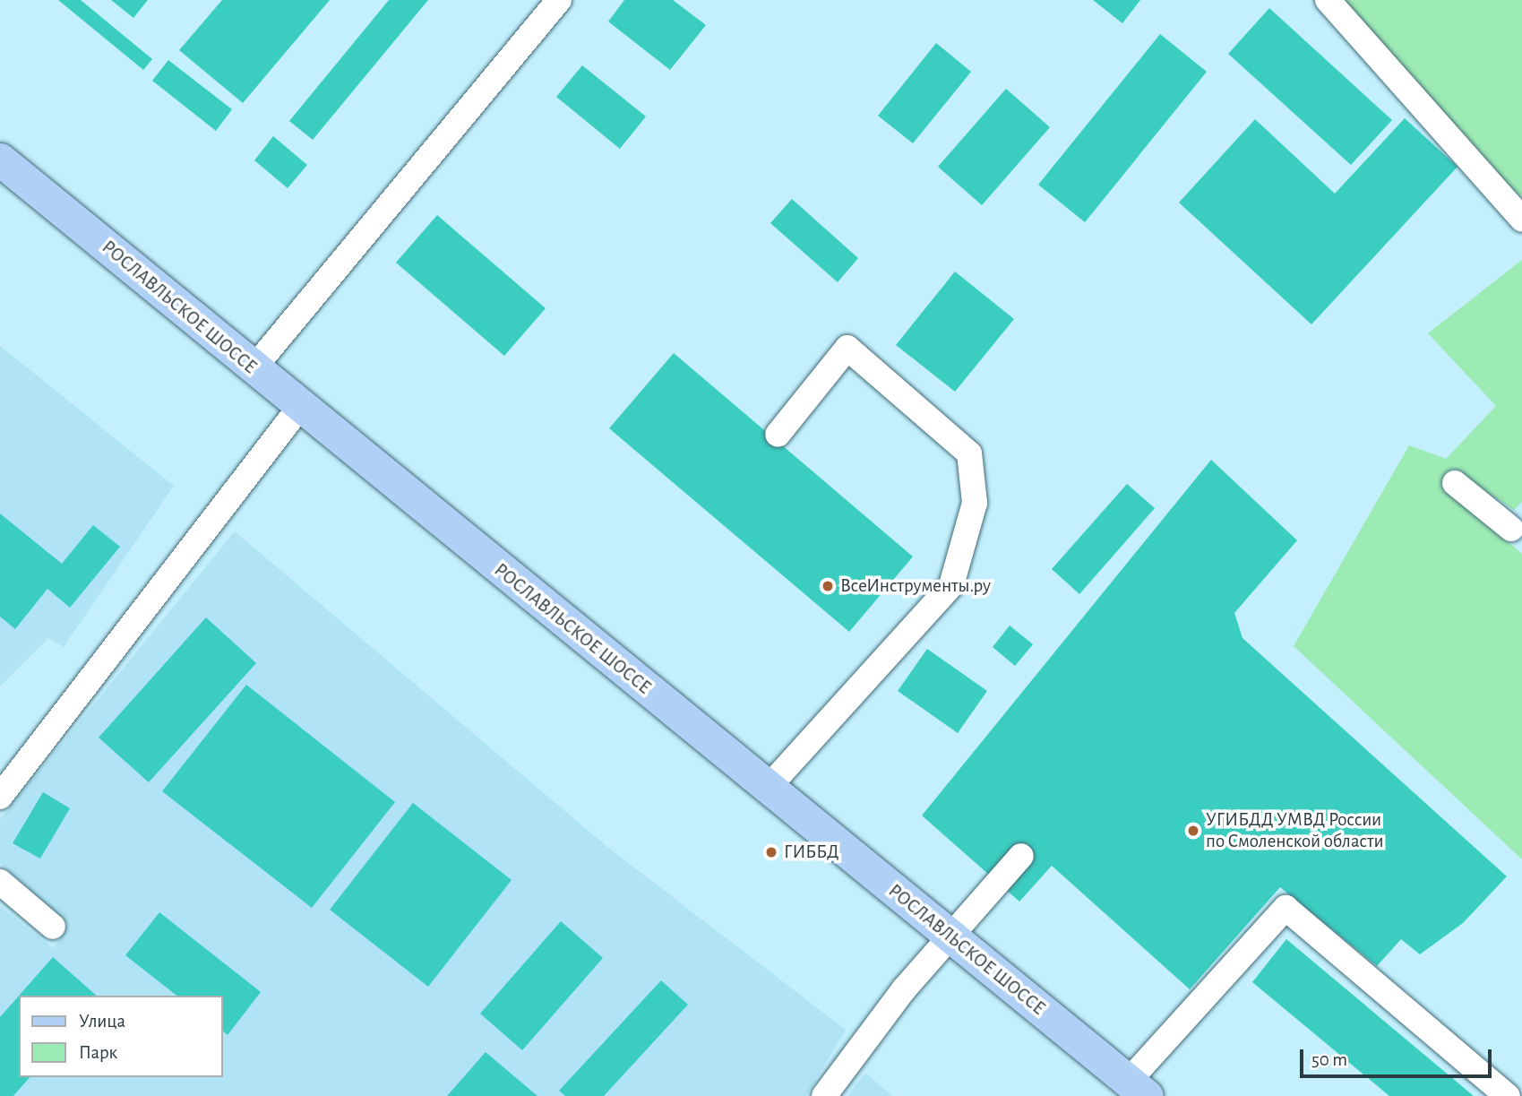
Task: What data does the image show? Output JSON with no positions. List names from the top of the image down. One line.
{"streets":{"main road":["РОСЛАВЛЬСКОЕ ШОССЕ"]},"places":["ВсеИнструменты.ру","УГИБДД УМВД России по Смоленской области","ГИББД"],"legend":["Улица","Парк"],"scale_bar":"50 m"}
